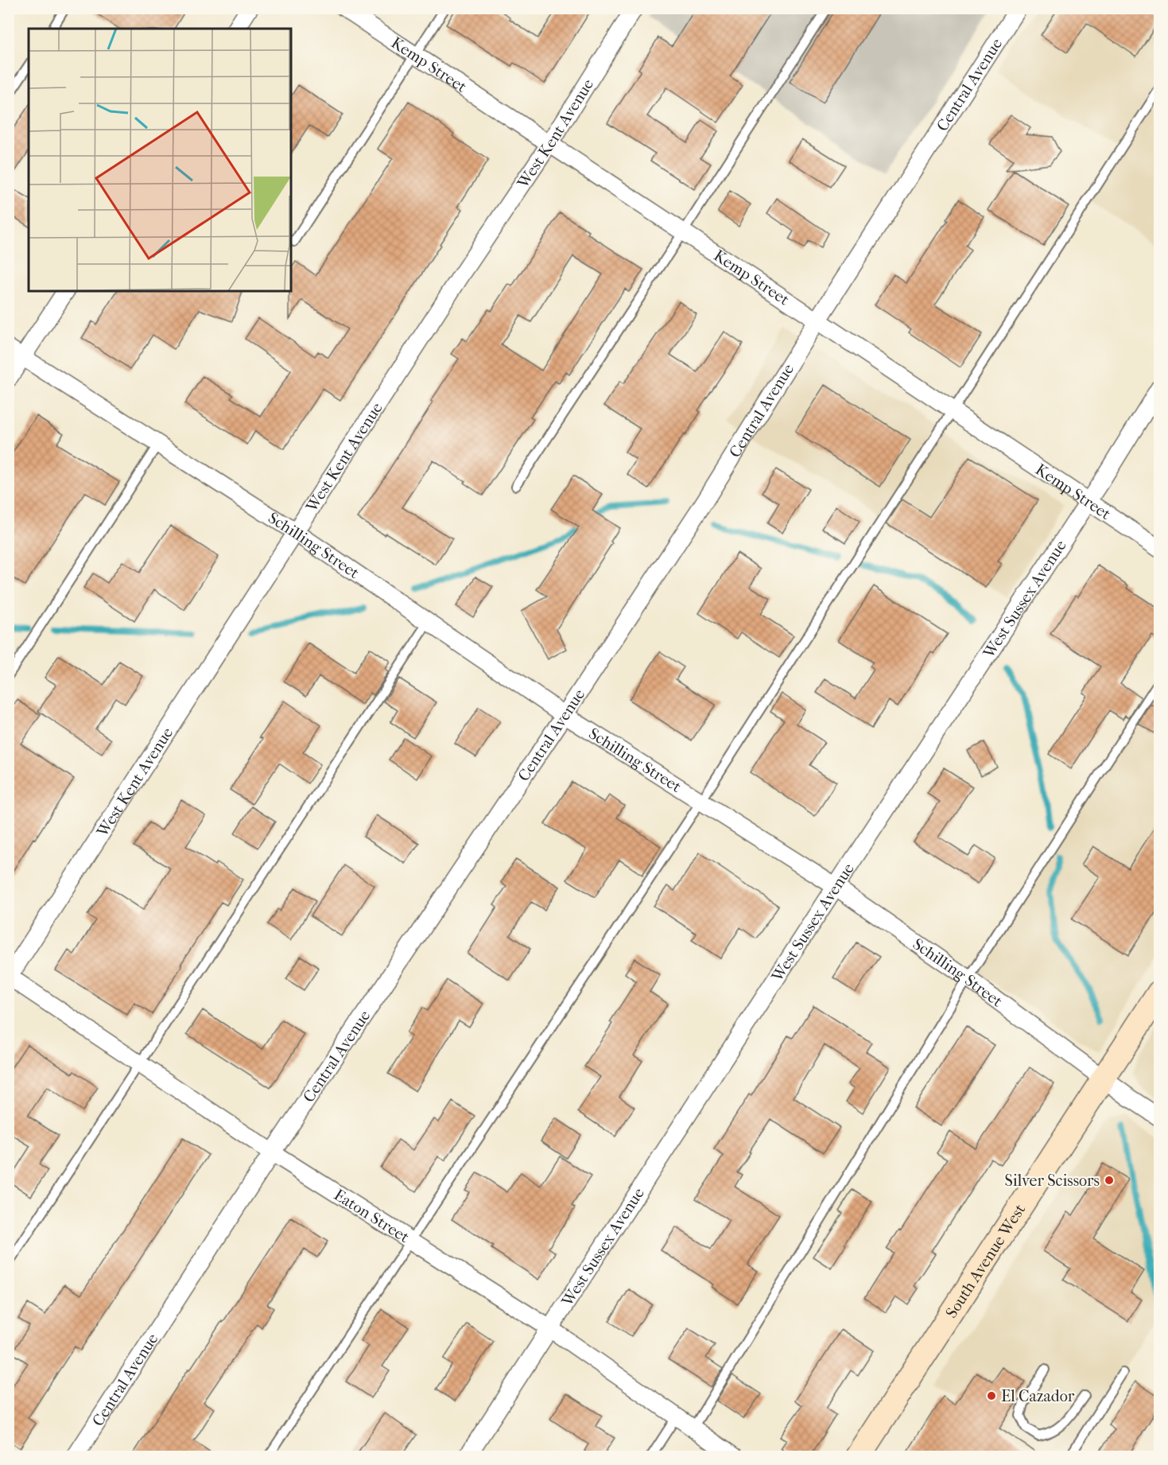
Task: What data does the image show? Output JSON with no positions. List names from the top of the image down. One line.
{"streets":{"street":["Kemp Street","Central Avenue","West Kent Avenue","Schilling Street","West Sussex Avenue","Eaton Street","South Avenue West"]},"crossings":[["Kemp Street","Central Avenue"],["Kemp Street","West Kent Avenue"],["Kemp Street","West Sussex Avenue"],["Central Avenue","Schilling Street"],["Central Avenue","Eaton Street"],["West Kent Avenue","Schilling Street"],["West Kent Avenue","Eaton Street"],["Schilling Street","West Sussex Avenue"],["Schilling Street","South Avenue West"],["West Sussex Avenue","Eaton Street"]],"places":["Silver Scissors","El Cazador"]}
